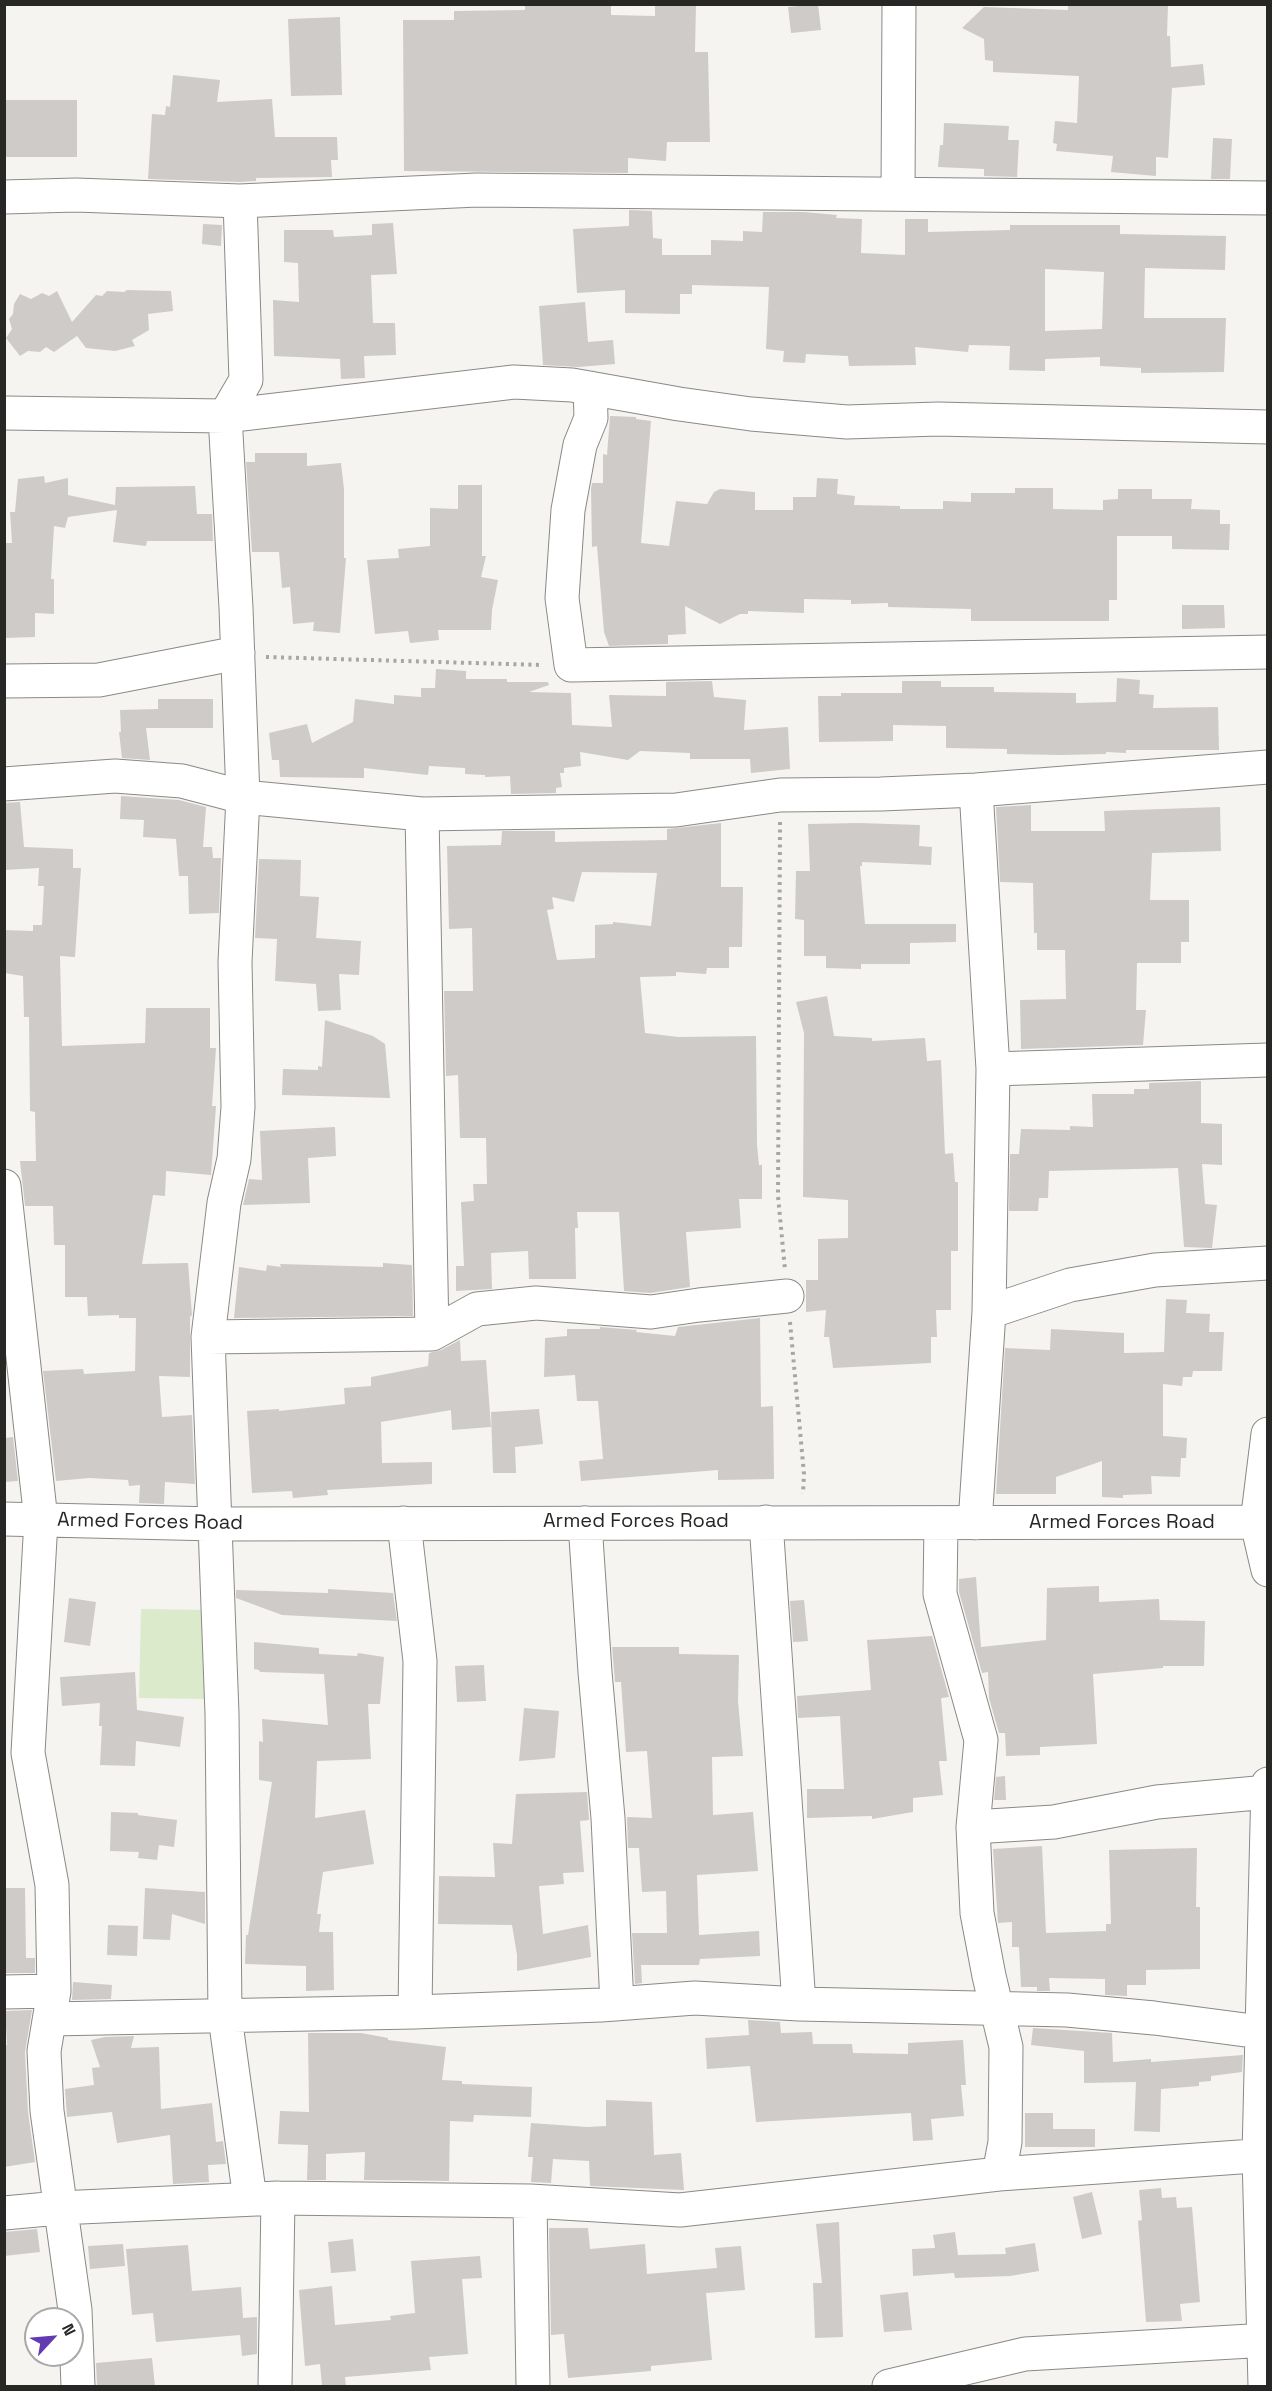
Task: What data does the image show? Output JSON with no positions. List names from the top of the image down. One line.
{"streets":{"street":["Armed Forces Road"]},"north":"top right"}
